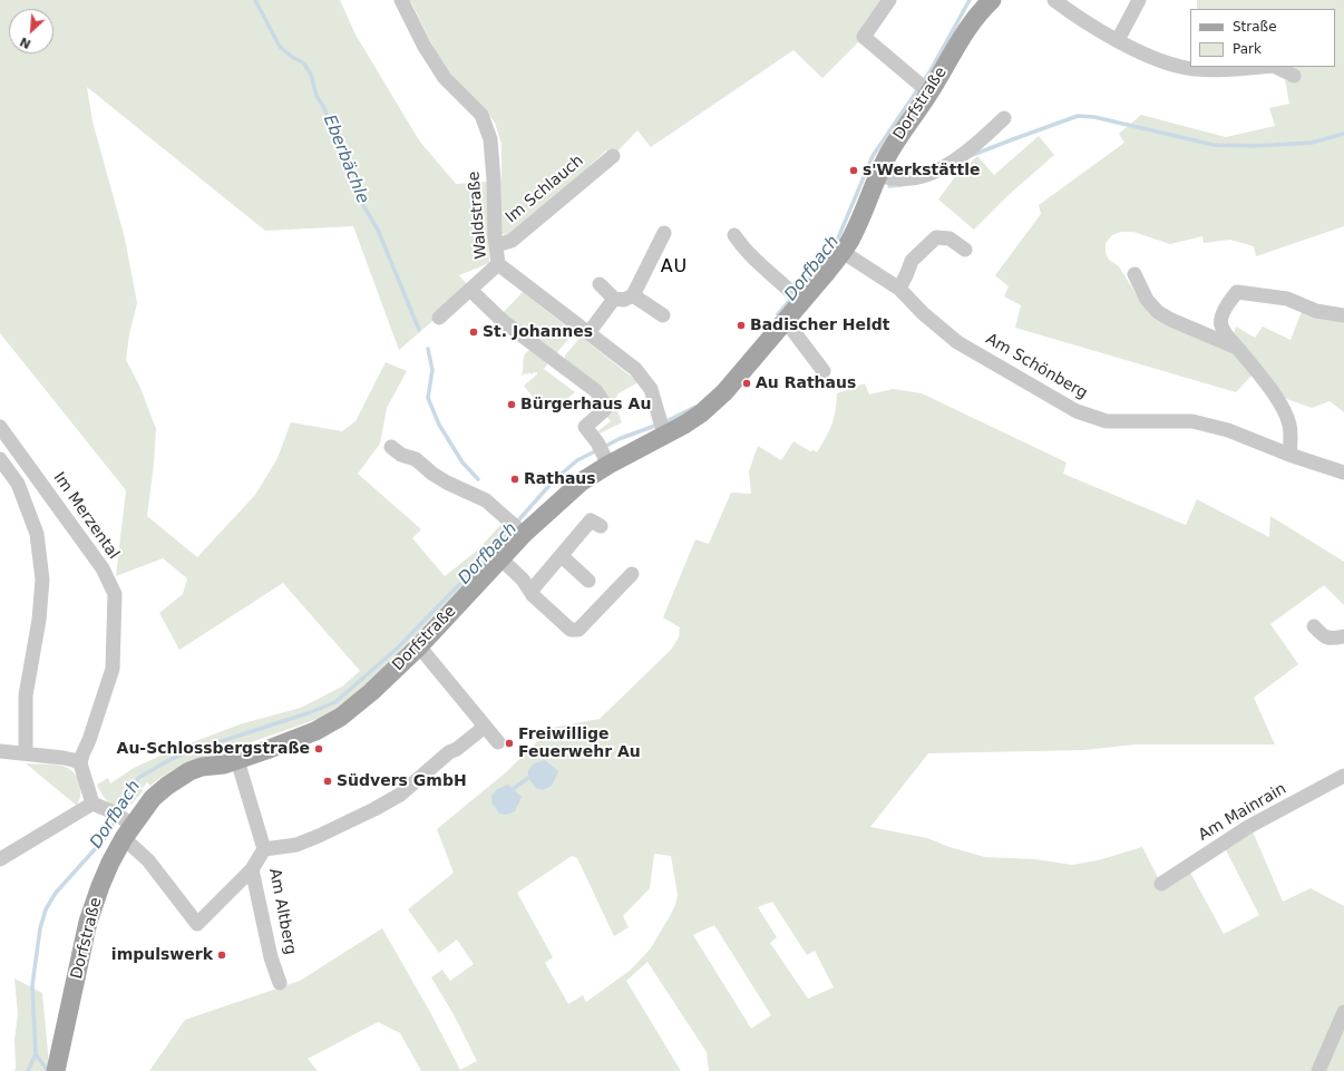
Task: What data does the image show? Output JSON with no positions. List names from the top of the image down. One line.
{"streets":{"main road":["Dorfstraße"],"street":["Im Schlauch","Waldstraße","Am Schönberg","Im Merzental","Am Mainrain","Am Altberg"]},"crossings":[["Dorfstraße","Waldstraße"],["Dorfstraße","Am Schönberg"],["Dorfstraße","Am Altberg"],["Im Schlauch","Waldstraße"]],"districts":["AU"],"water":["Eberbächle","Dorfbach"],"places":["s'Werkstättle","Badischer Heldt","St. Johannes","Au Rathaus","Bürgerhaus Au","Rathaus","Freiwillige Feuerwehr Au","Au-Schlossbergstraße","Südvers GmbH","impulswerk"],"legend":["Straße","Park"],"north":"bottom left"}
